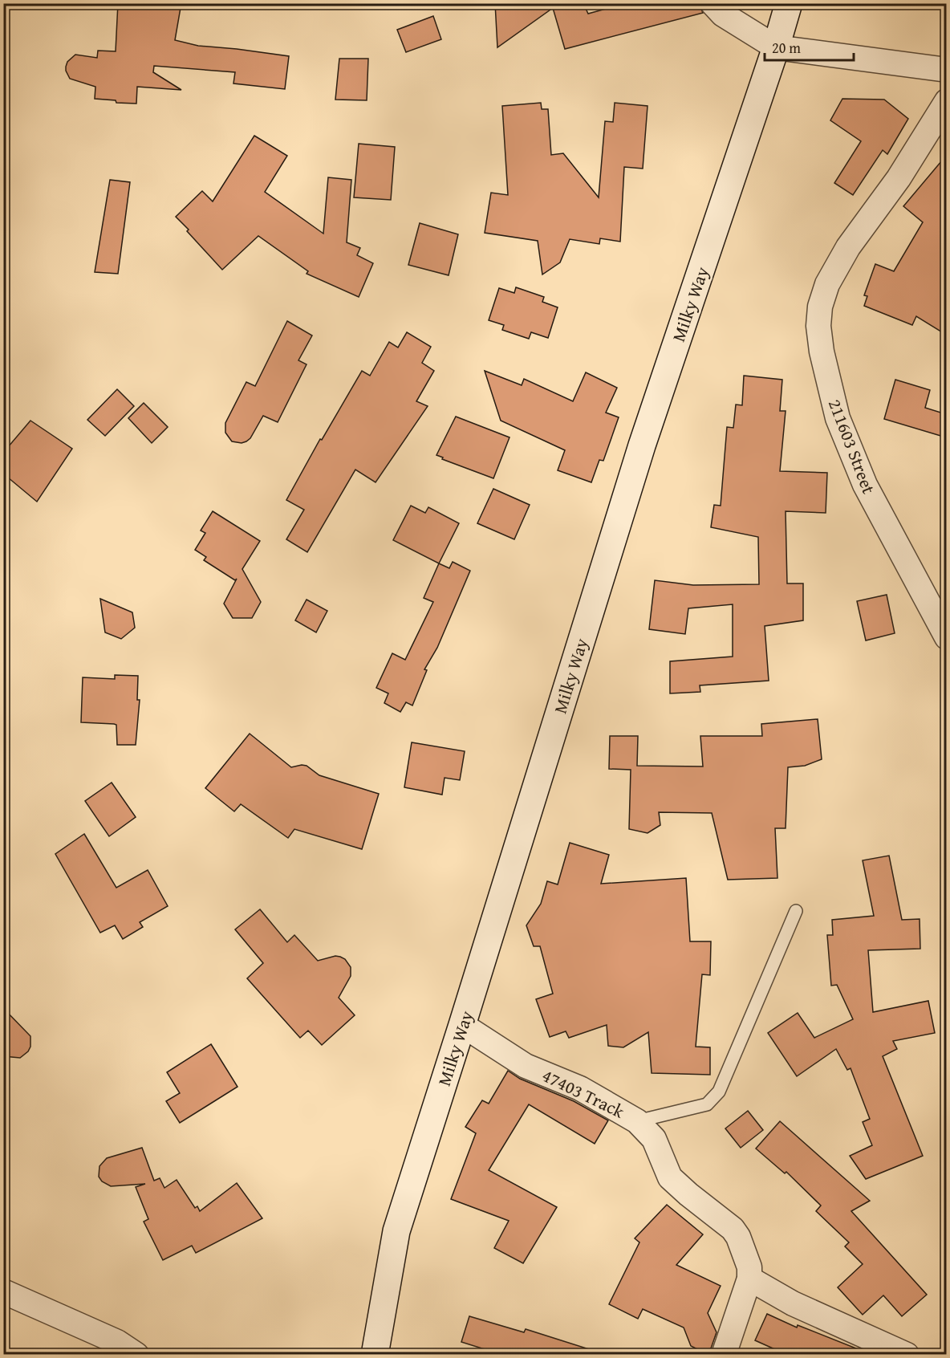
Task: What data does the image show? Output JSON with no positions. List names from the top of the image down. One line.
{"streets":{"street":["Milky Way","211603 Street","47403 Track"]},"crossings":[["Milky Way","47403 Track"]],"scale_bar":"20 m"}
